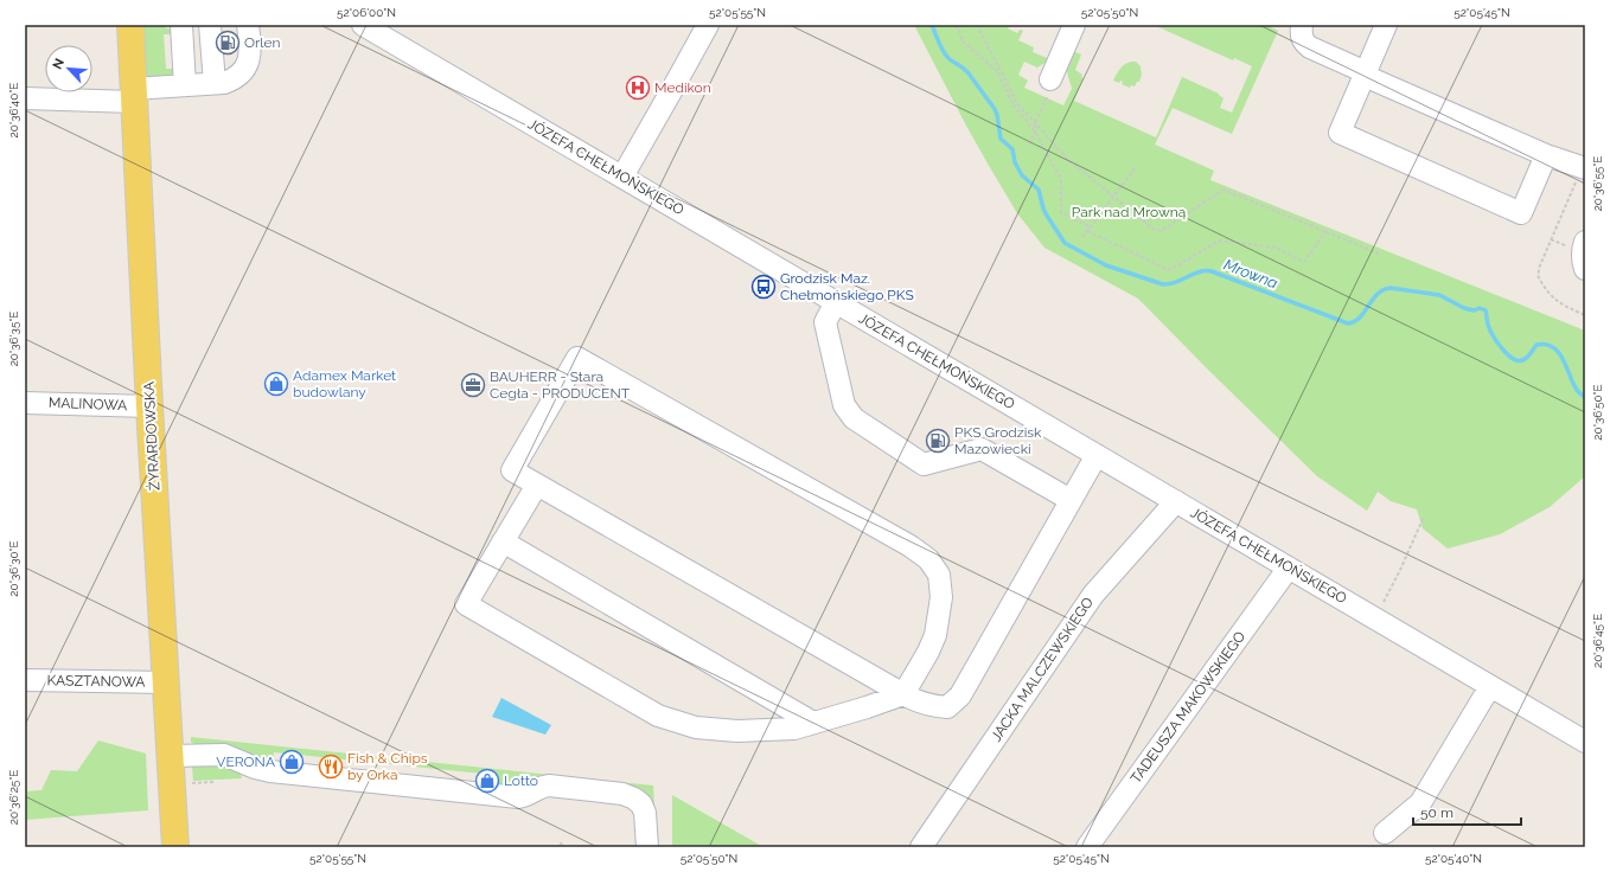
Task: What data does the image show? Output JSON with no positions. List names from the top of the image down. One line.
{"streets":{"main road":["ŻYRARDOWSKA"],"street":["JÓZEFA CHEŁMOŃSKIEGO","MALINOWA","JACKA MALCZEWSKIEGO","KASZTANOWA","TADEUSZA MAKOWSKIEGO"]},"crossings":[["JÓZEFA CHEŁMOŃSKIEGO","JACKA MALCZEWSKIEGO"],["JÓZEFA CHEŁMOŃSKIEGO","TADEUSZA MAKOWSKIEGO"],["MALINOWA","ŻYRARDOWSKA"],["ŻYRARDOWSKA","KASZTANOWA"]],"water":["Mrowna"],"parks":["Park nad Mrowną"],"places":{"fuel station":["Orlen","PKS Grodzisk Mazowiecki"],"hospital":["Medikon"],"bus stop":["Grodzisk Maz. Chełmońskiego PKS"],"shop":["Adamex Market budowlany","VERONA","Lotto"],"office":["BAUHERR - Stara Cegła - PRODUCENT"],"restaurant":["Fish & Chips by Orka"]},"scale_bar":"50 m","north":"top left","coordinates":["52°06'00\"N","52°05'55\"N","52°05'50\"N","52°05'45\"N","20°36'40\"E","20°36'55\"E","20°36'35\"E","20°36'50\"E","20°36'30\"E","20°36'45\"E","20°36'25\"E","52°05'40\"N"]}
